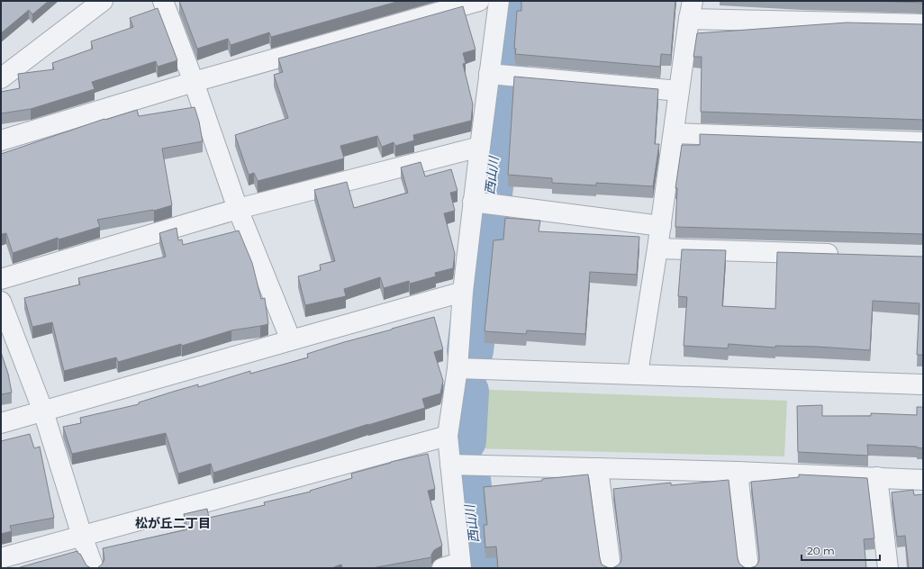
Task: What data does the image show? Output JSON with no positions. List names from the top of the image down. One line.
{"districts":["松が丘二丁目"],"water":["西山川"],"scale_bar":"20 m"}
